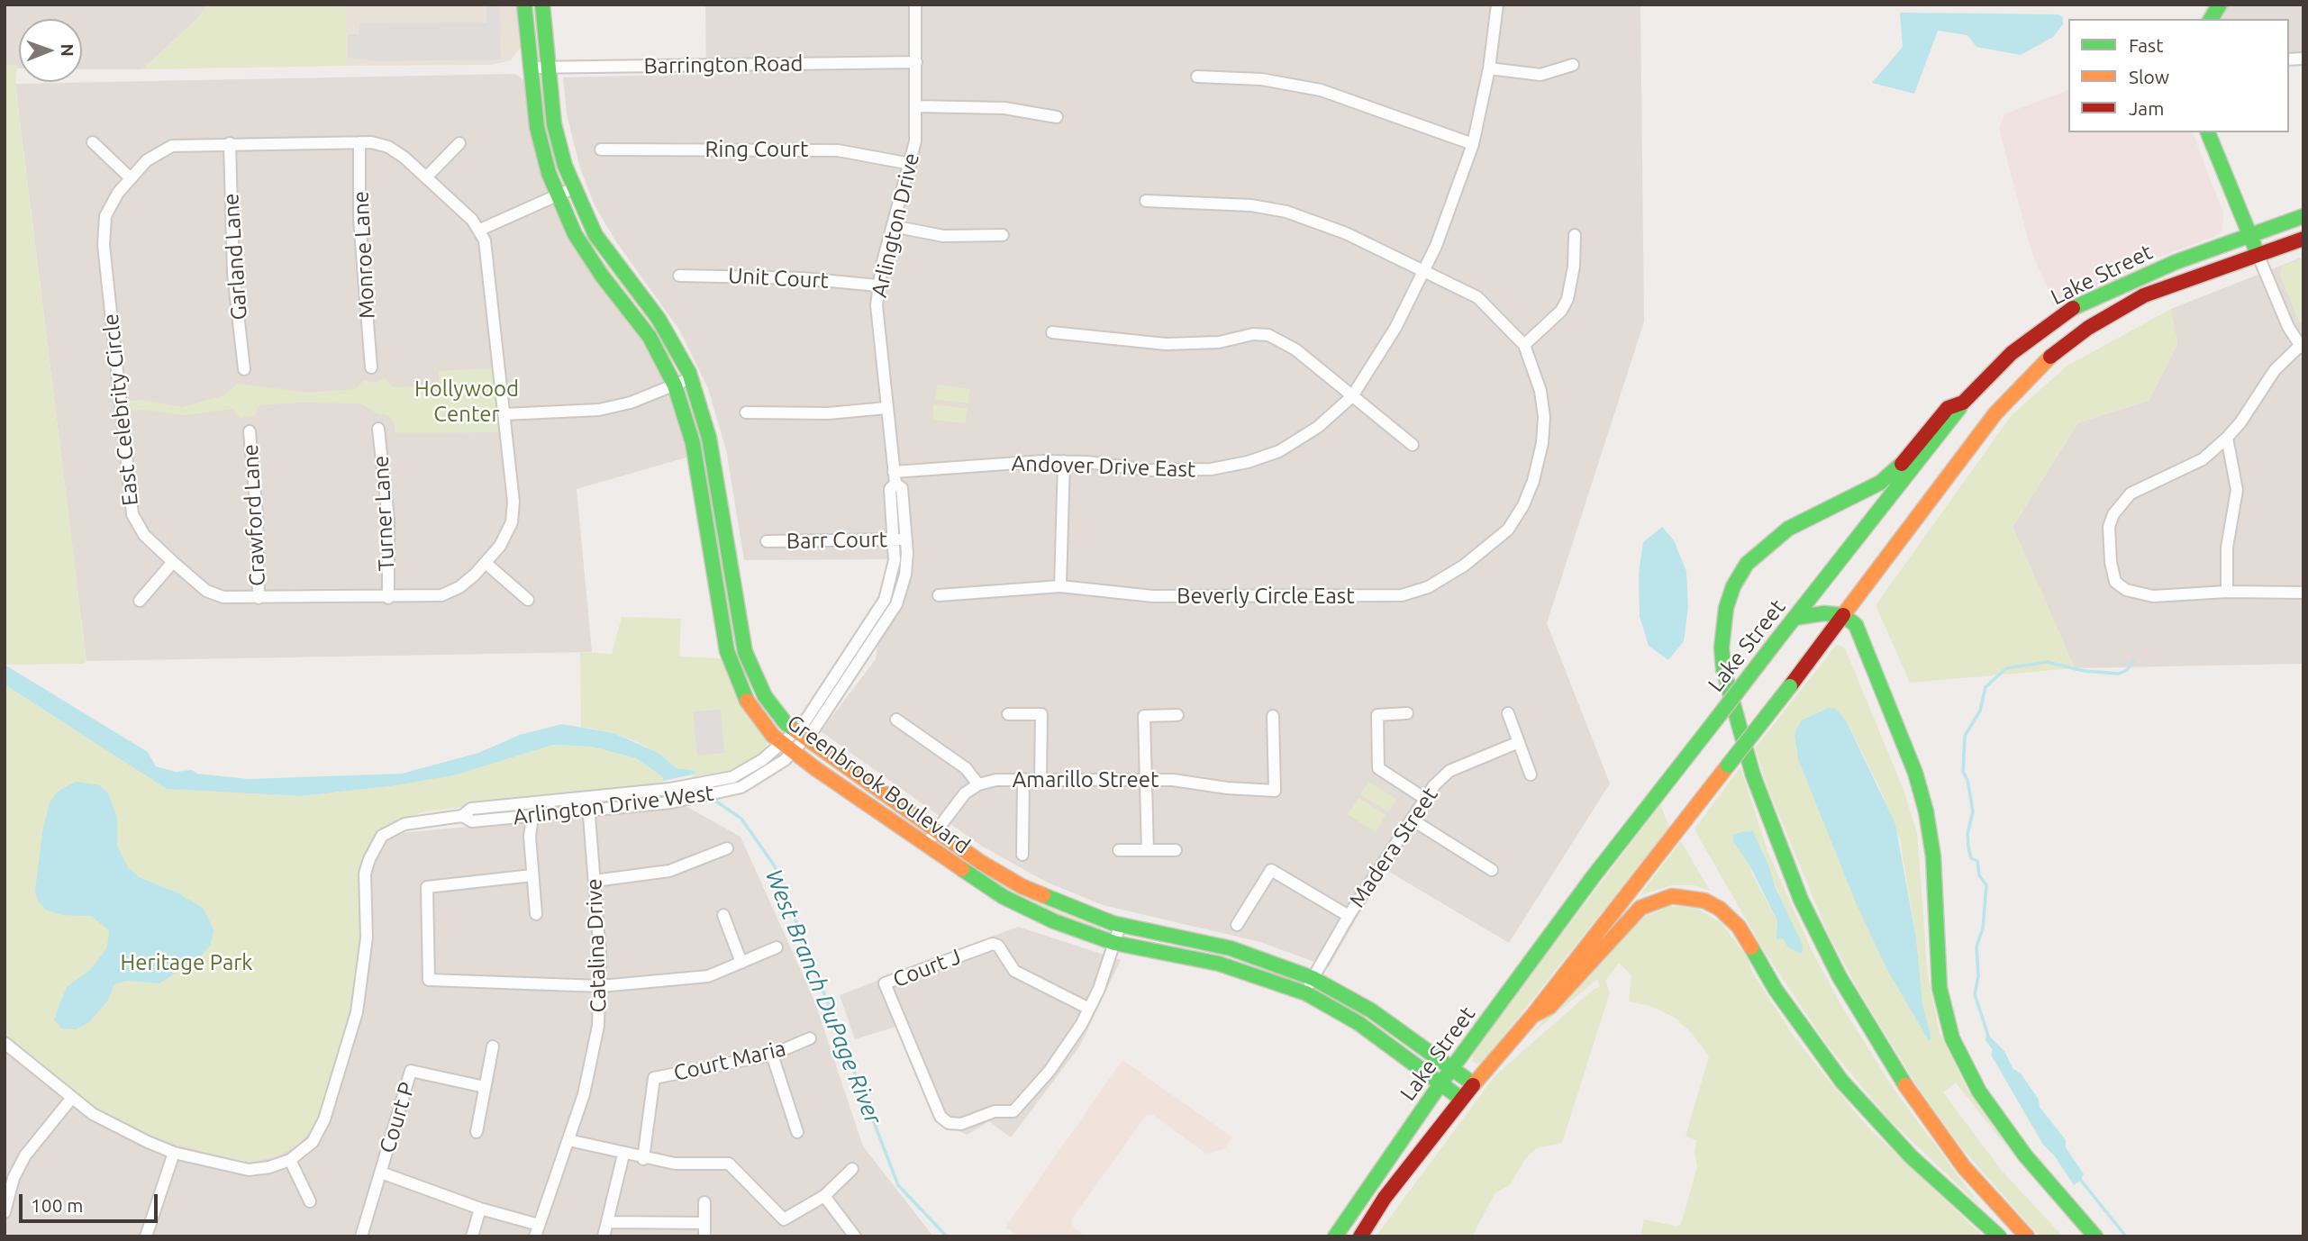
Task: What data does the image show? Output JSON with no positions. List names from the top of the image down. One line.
{"streets":{"main road":["Lake Street","Greenbrook Boulevard"],"street":["Barrington Road","Ring Court","Arlington Drive","Monroe Lane","Garland Lane","Unit Court","East Celebrity Circle","Andover Drive East","Turner Lane","Crawford Lane","Barr Court","Beverly Circle East","Amarillo Street","Arlington Drive West","Madera Street","Catalina Drive","Court J","Court Maria","Court P"]},"crossings":[["Barrington Road","Arlington Drive"],["Barrington Road","Greenbrook Boulevard"],["Ring Court","Arlington Drive"],["Arlington Drive","Unit Court"],["Arlington Drive","Andover Drive East"],["Arlington Drive","Barr Court"],["Arlington Drive","Greenbrook Boulevard"],["Arlington Drive","Arlington Drive West"],["Monroe Lane","East Celebrity Circle"],["Garland Lane","East Celebrity Circle"],["Lake Street","Greenbrook Boulevard"],["East Celebrity Circle","Turner Lane"],["East Celebrity Circle","Crawford Lane"],["Greenbrook Boulevard","Arlington Drive West"],["Greenbrook Boulevard","Madera Street"],["Arlington Drive West","Catalina Drive"]],"water":["West Branch DuPage River"],"parks":["Hollywood Center","Heritage Park"],"legend":["Fast","Slow","Jam"],"scale_bar":"100 m","north":"right"}
